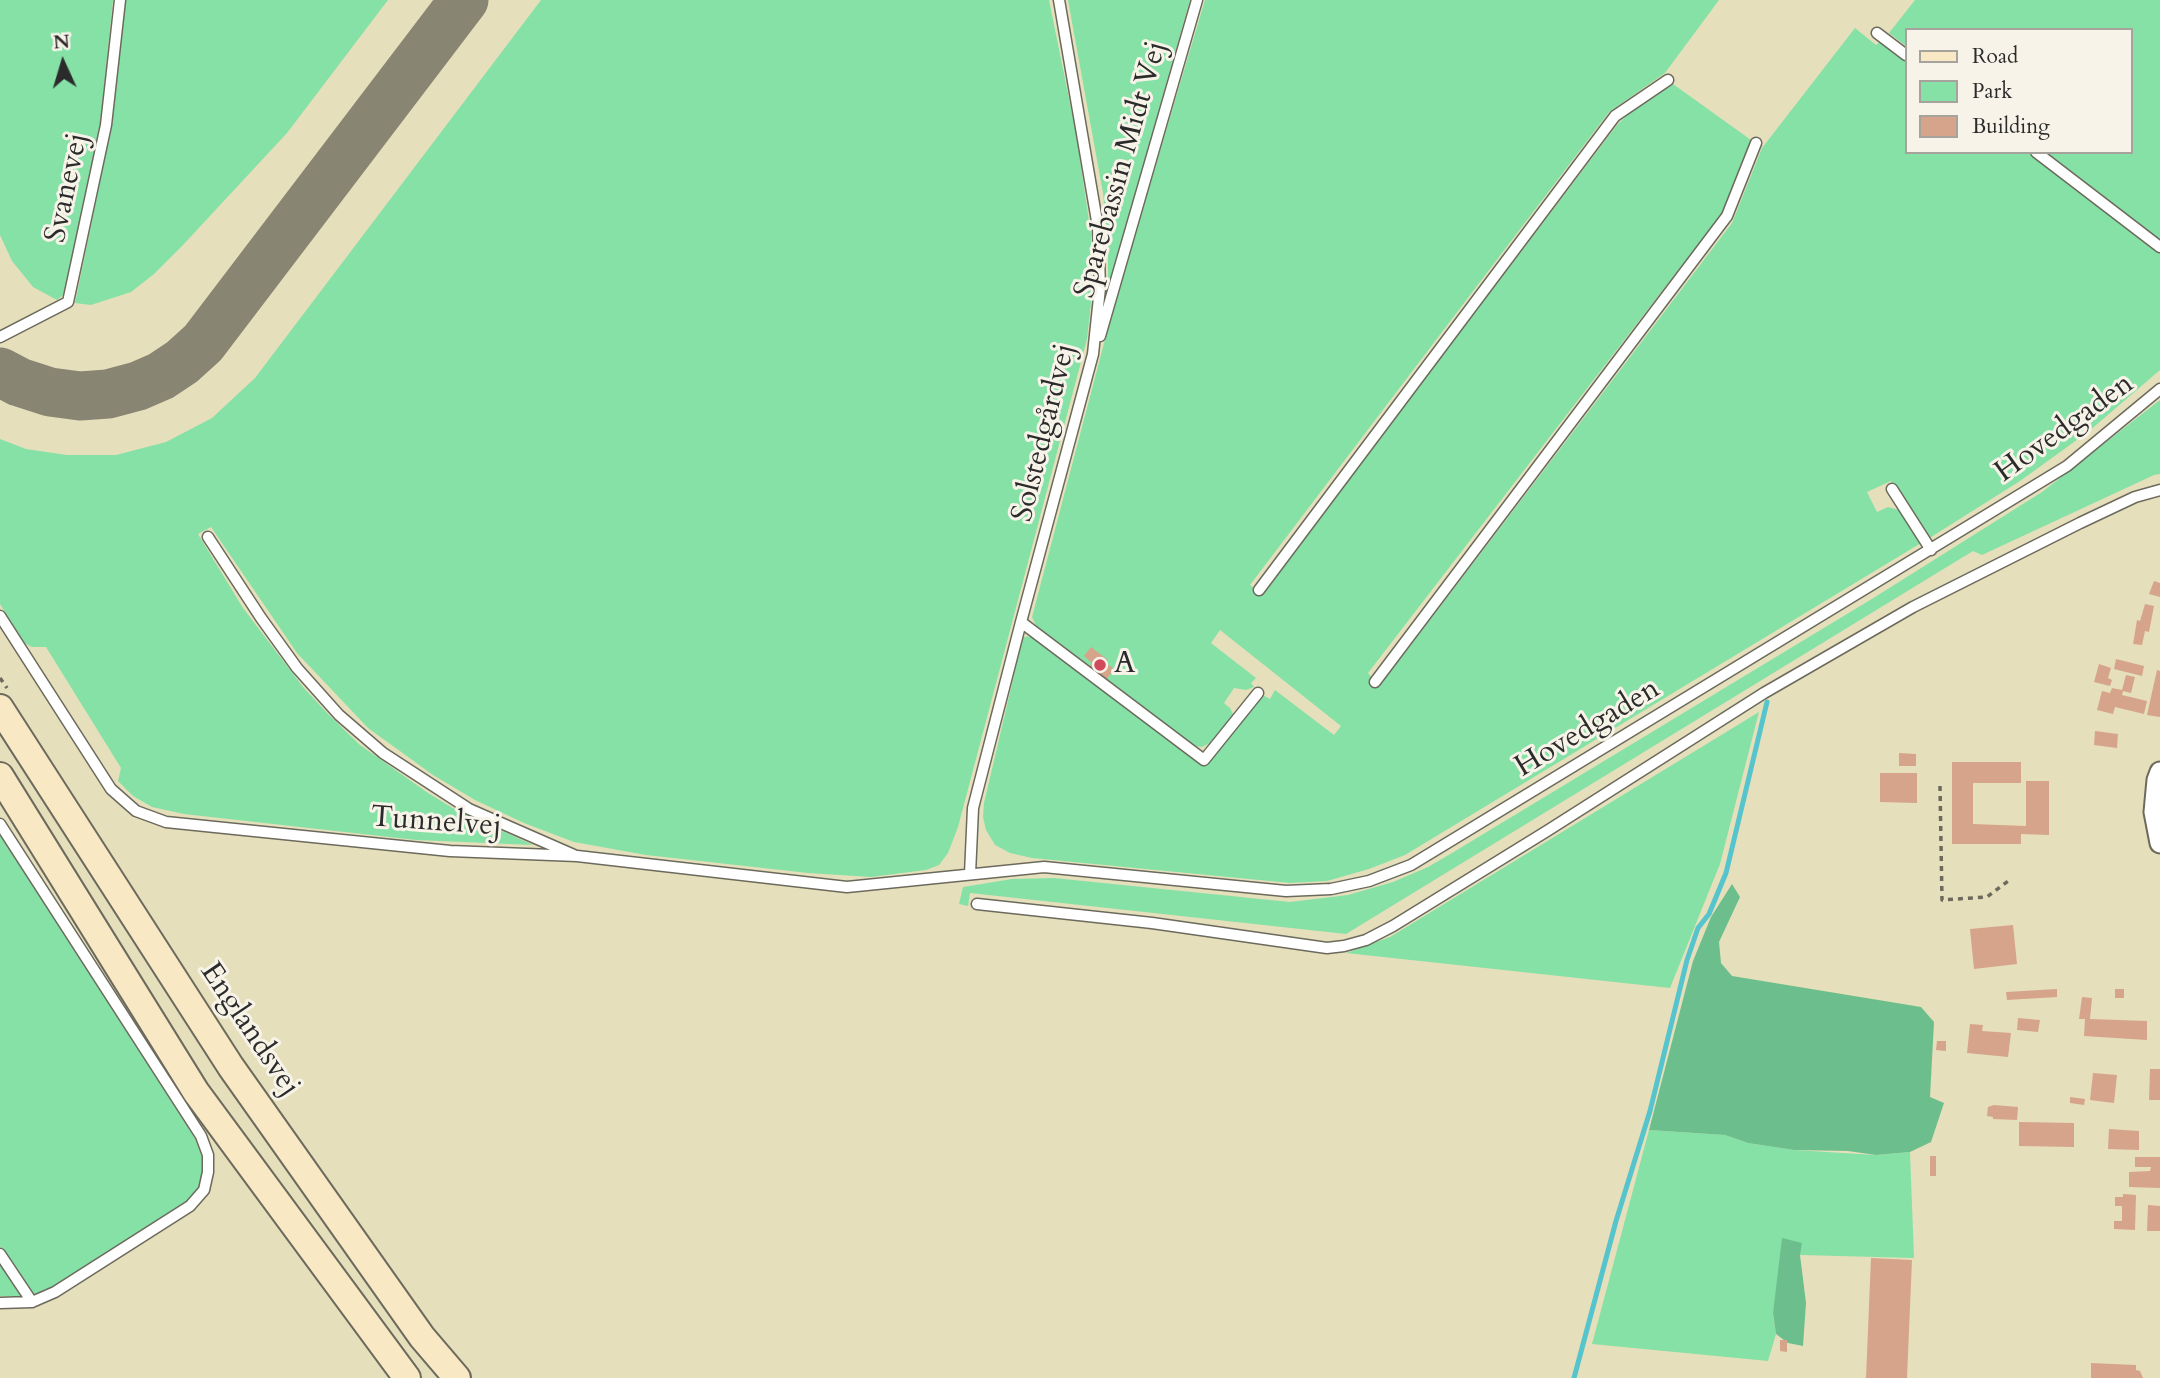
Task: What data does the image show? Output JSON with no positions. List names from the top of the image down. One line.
{"streets":{"main road":["Englandsvej"],"lane":["Sparebassin Midt Vej","Svanevej","Hovedgaden","Solstedgårdvej","Tunnelvej"]},"crossings":[["Sparebassin Midt Vej","Solstedgårdvej"],["Hovedgaden","Solstedgårdvej"],["Hovedgaden","Tunnelvej"],["Solstedgårdvej","Tunnelvej"]],"places":["A"],"legend":["Road","Park","Building"],"north":"top"}
